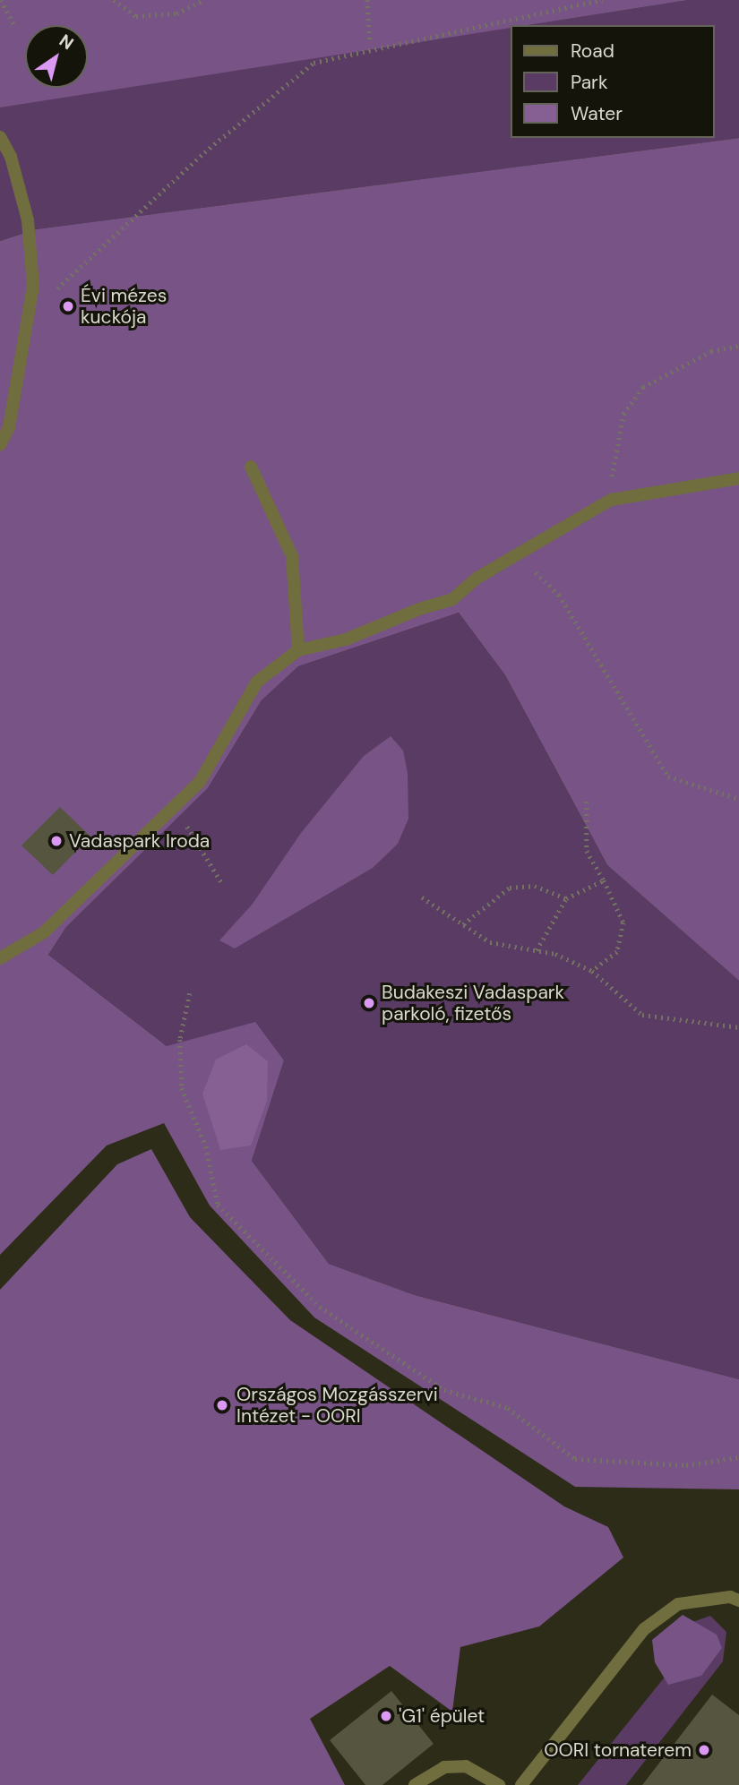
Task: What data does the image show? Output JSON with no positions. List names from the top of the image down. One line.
{"places":["Évi mézes kuckója","Vadaspark Iroda","Budakeszi Vadaspark parkoló, fizetős","Országos Mozgásszervi Intézet - OORI","'G1' épület","OORI tornaterem"],"legend":["Road","Park","Water"],"north":"top right"}
